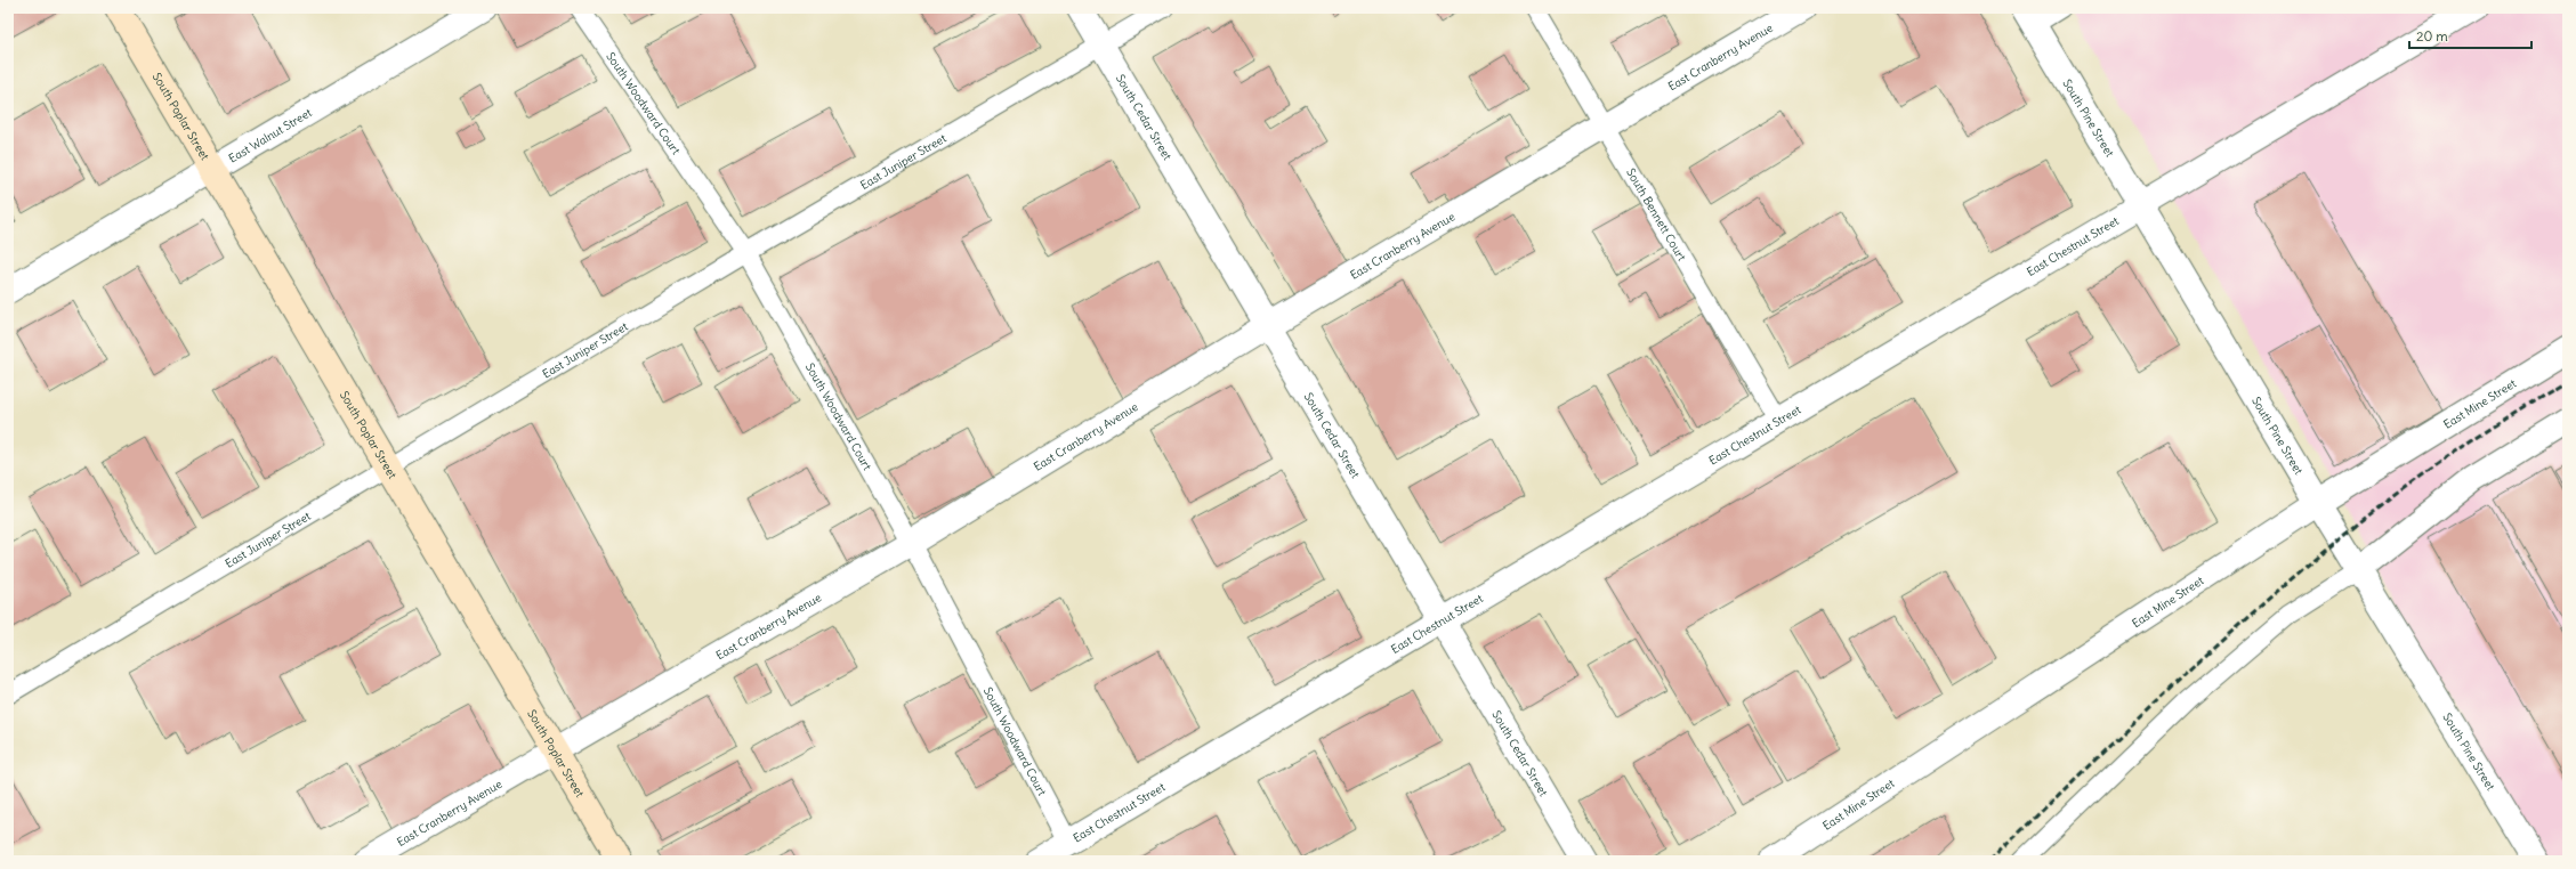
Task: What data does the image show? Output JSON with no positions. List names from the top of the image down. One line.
{"streets":{"main road":["South Poplar Street"],"street":["East Cranberry Avenue","South Cedar Street","South Pine Street","East Walnut Street","East Chestnut Street","East Mine Street"],"lane":["South Woodward Court","East Juniper Street","South Bennett Court"]},"crossings":[["East Cranberry Avenue","South Woodward Court"],["East Cranberry Avenue","South Poplar Street"],["East Cranberry Avenue","South Cedar Street"],["East Cranberry Avenue","South Bennett Court"],["South Woodward Court","East Juniper Street"],["South Woodward Court","East Chestnut Street"],["South Poplar Street","East Walnut Street"],["South Poplar Street","East Juniper Street"],["South Cedar Street","East Juniper Street"],["South Cedar Street","East Chestnut Street"],["South Pine Street","East Chestnut Street"],["South Pine Street","East Mine Street"],["South Bennett Court","East Chestnut Street"]],"scale_bar":"20 m"}
